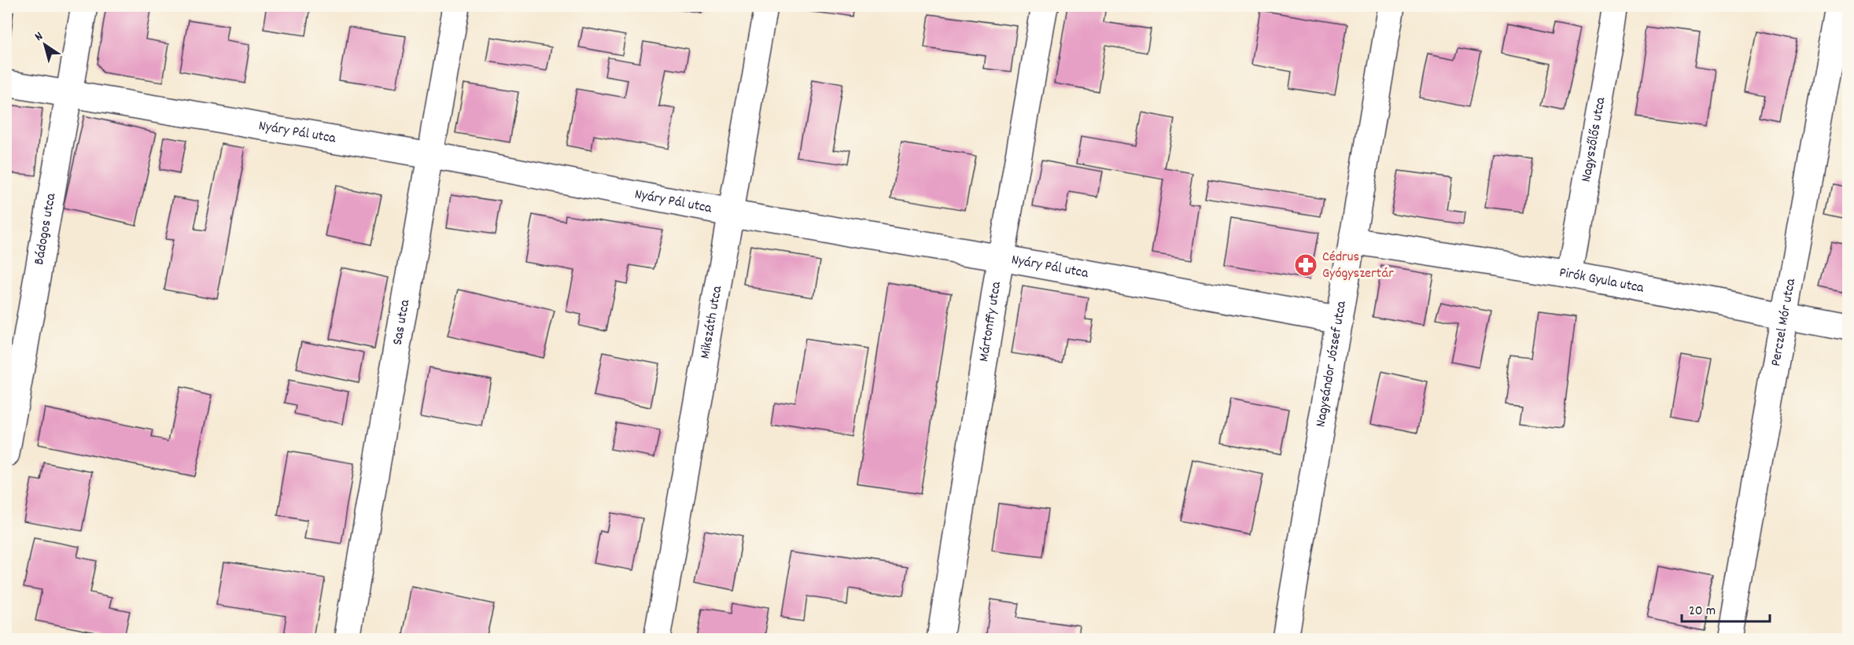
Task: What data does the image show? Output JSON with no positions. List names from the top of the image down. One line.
{"streets":{"street":["Nyáry Pál utca","Nagyszőlős utca","Bádogos utca","Pirók Gyula utca","Sas utca","Mikszáth utca","Mártonffy utca","Perczel Mór utca","Nagysándor József utca"]},"crossings":[["Nyáry Pál utca","Bádogos utca"],["Nyáry Pál utca","Sas utca"],["Nyáry Pál utca","Mikszáth utca"],["Nyáry Pál utca","Mártonffy utca"],["Nyáry Pál utca","Nagysándor József utca"],["Nagyszőlős utca","Pirók Gyula utca"],["Pirók Gyula utca","Perczel Mór utca"],["Pirók Gyula utca","Nagysándor József utca"]],"places":{"pharmacy":["Cédrus Gyógyszertár"]},"scale_bar":"20 m","north":"top left"}
